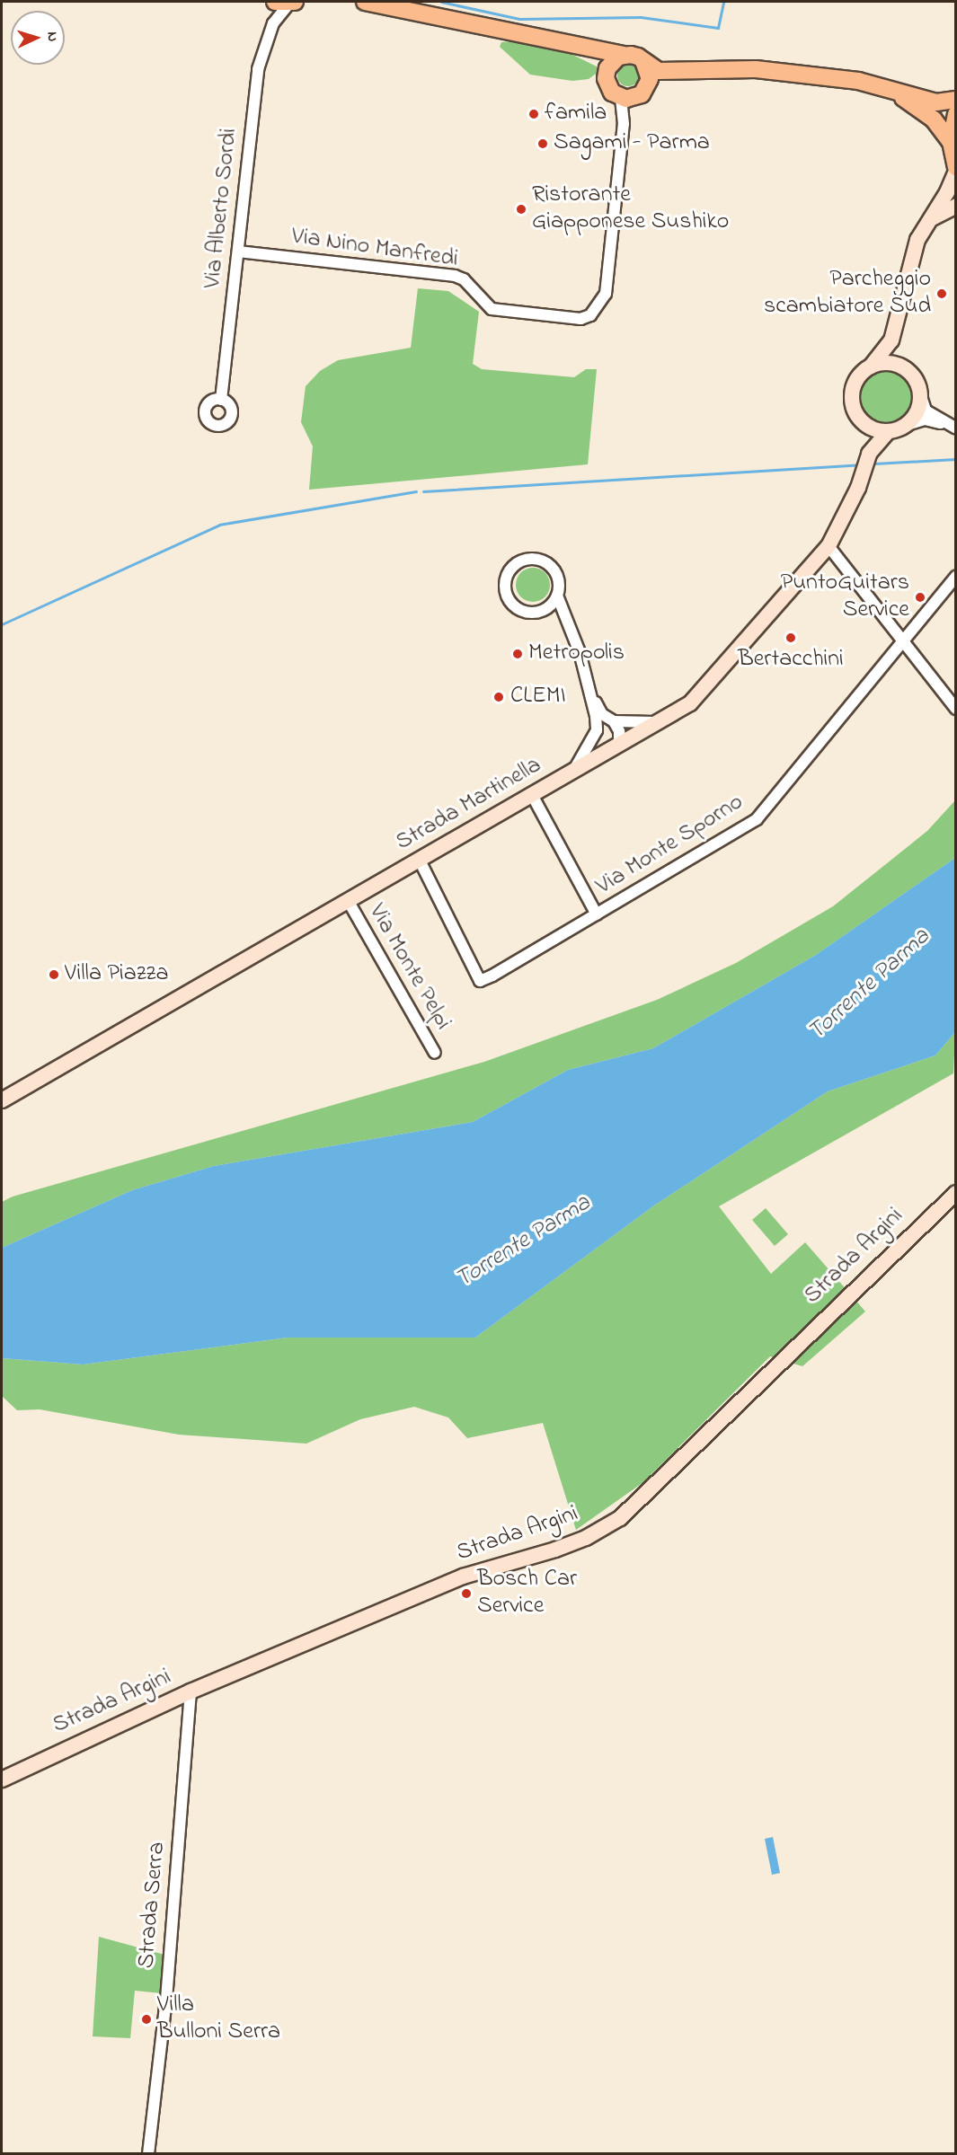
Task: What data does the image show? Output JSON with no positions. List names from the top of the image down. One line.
{"streets":{"street":["Via Alberto Sordi","Via Nino Manfredi","Strada Martinella","Via Monte Sporno","Via Monte Pelpi","Strada Argini","Strada Serra"]},"crossings":[["Via Alberto Sordi","Via Nino Manfredi"],["Strada Martinella","Via Monte Sporno"],["Strada Martinella","Via Monte Pelpi"],["Strada Argini","Strada Serra"]],"water":["Torrente Parma"],"places":["famila","Sagami - Parma","Ristorante Giapponese Sushiko","Parcheggio scambiatore Sud","PuntoGuitars Service","Bertacchini","Metropolis","CLEMI","Villa Piazza","Bosch Car Service","Villa Bulloni Serra"],"north":"right"}
